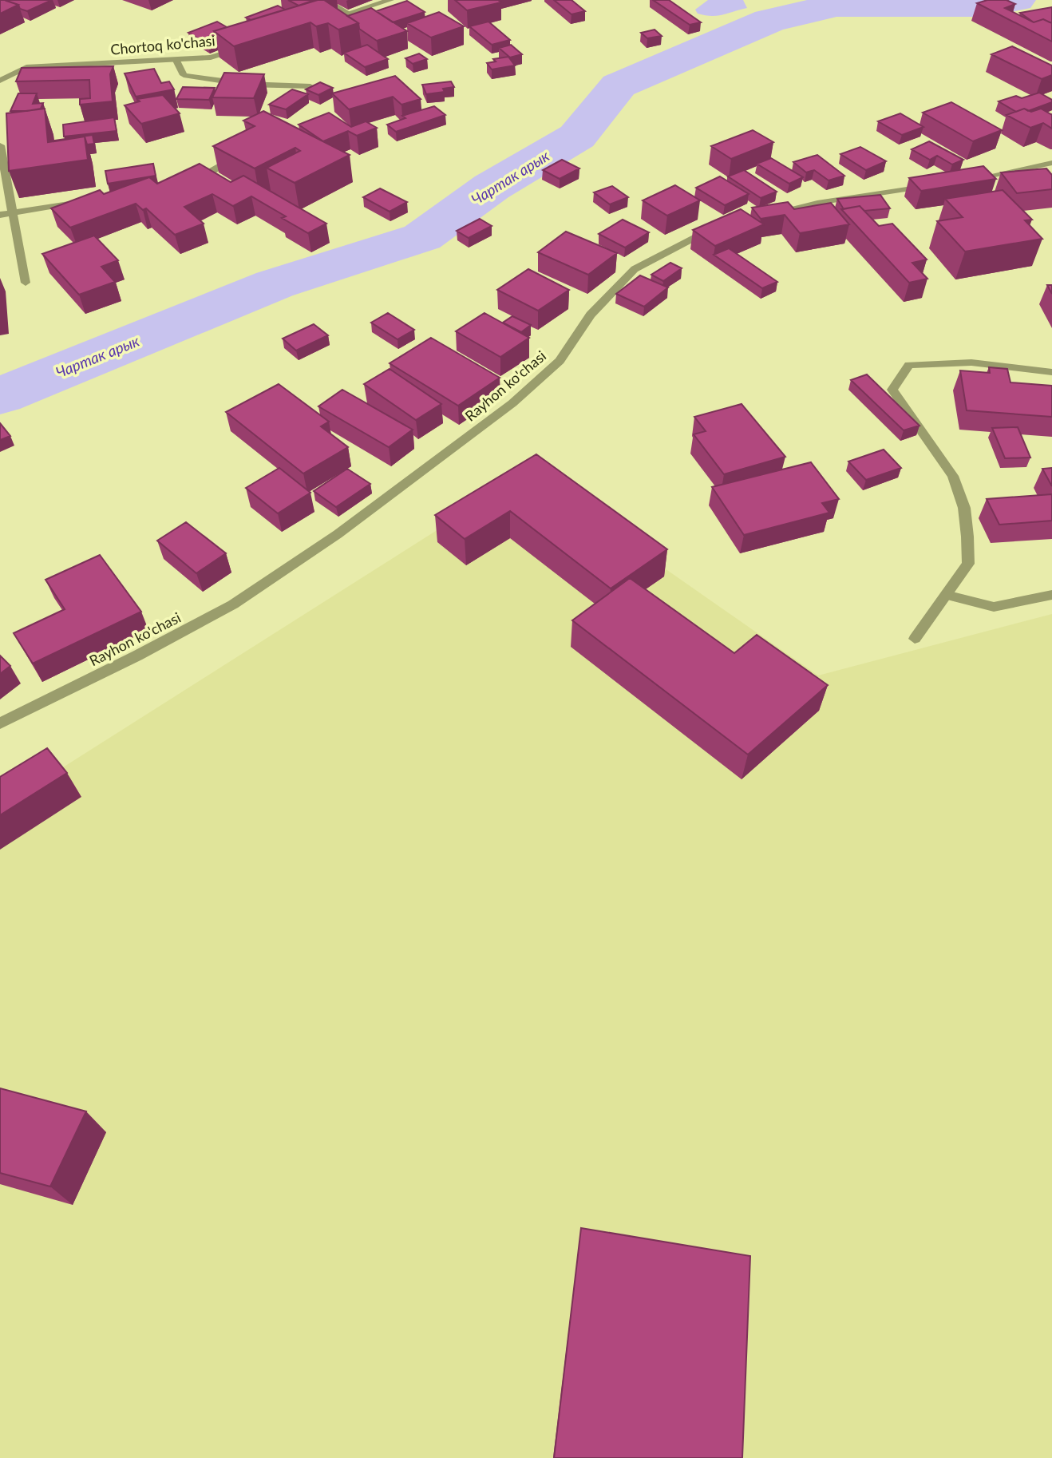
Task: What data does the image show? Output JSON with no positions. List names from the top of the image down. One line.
{"streets":{"street":["Chortoq ko'chasi","Rayhon ko'chasi"]},"water":["Чартак арык"]}
